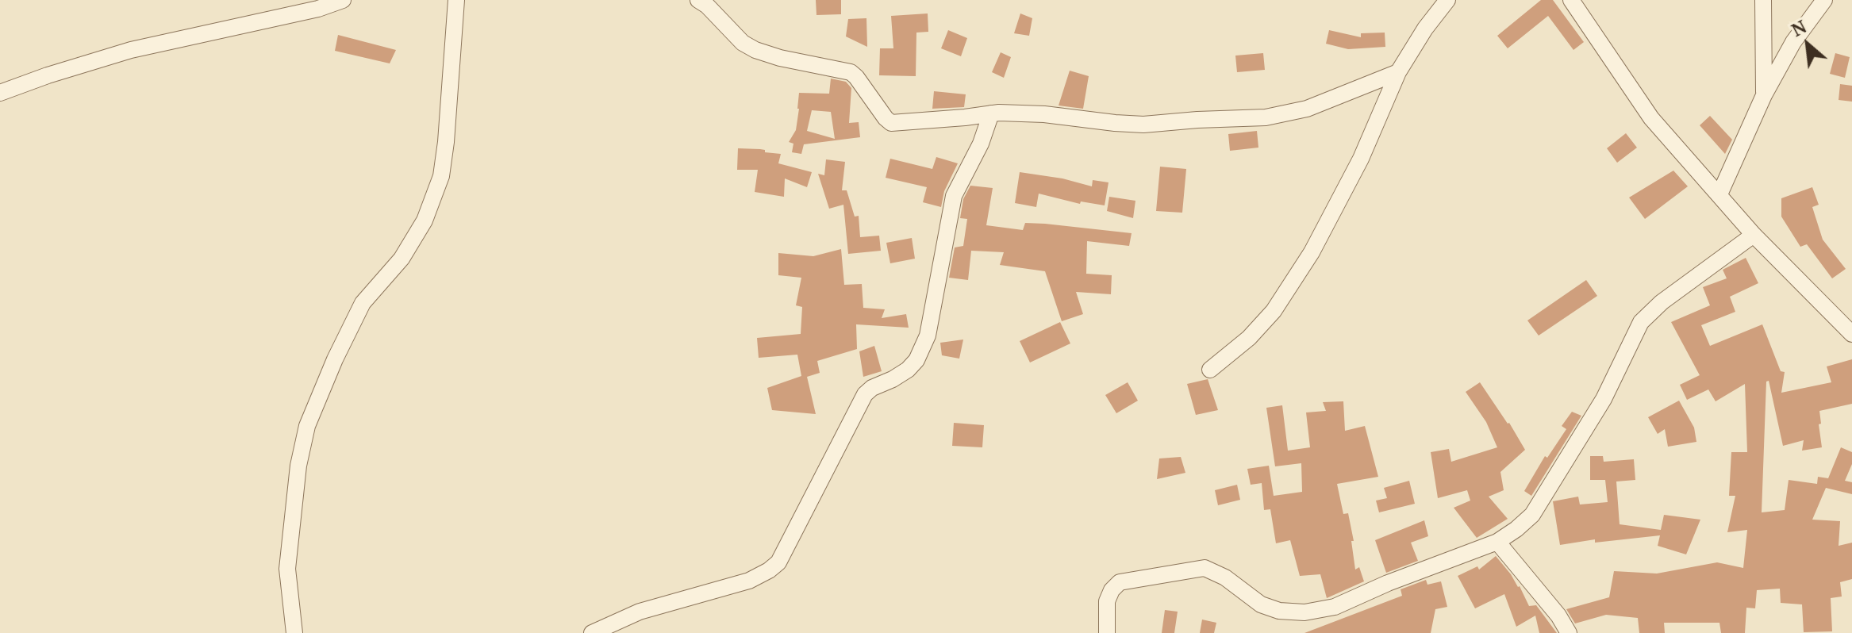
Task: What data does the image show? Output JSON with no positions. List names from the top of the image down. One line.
{"north":"top left"}
